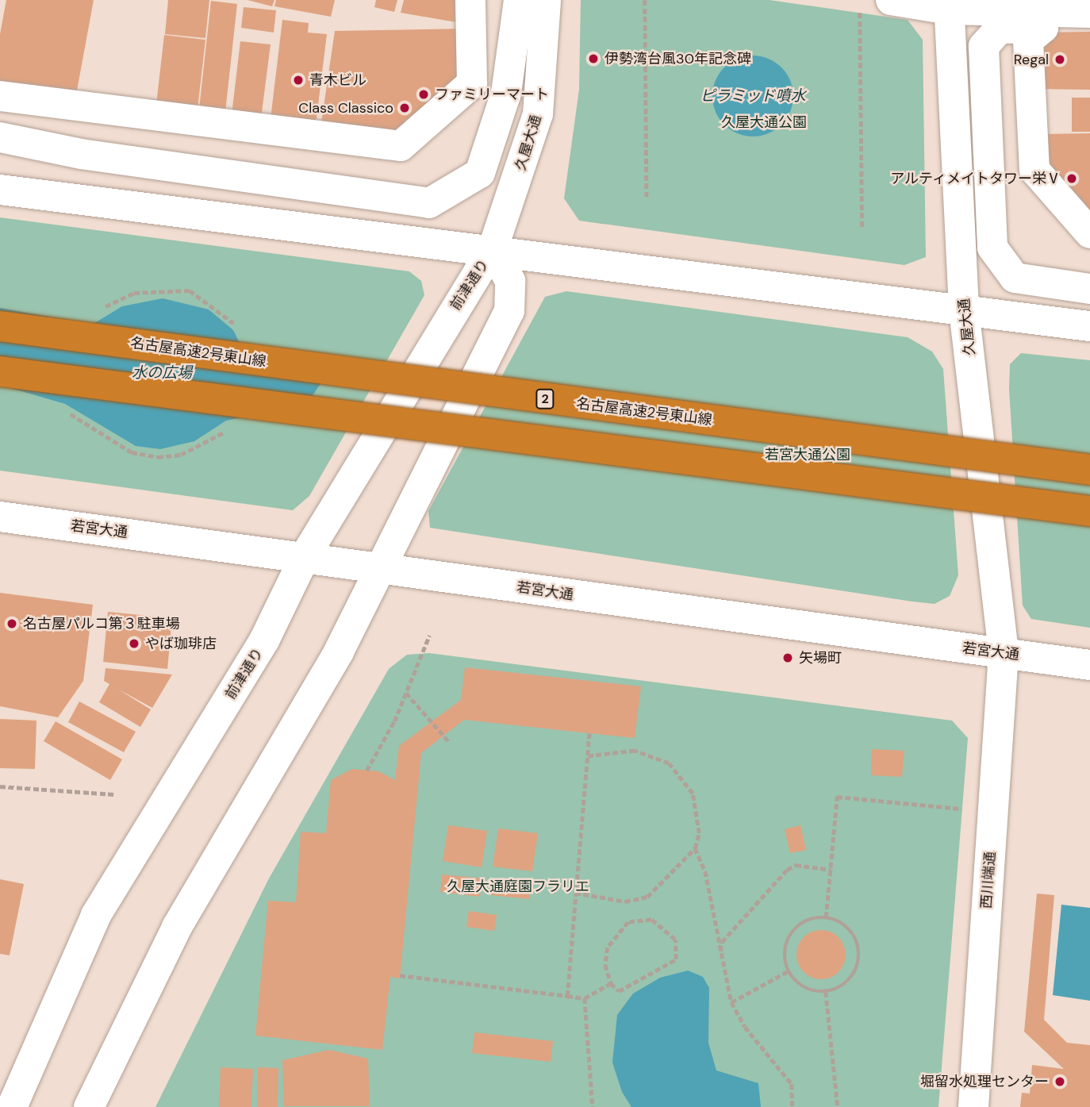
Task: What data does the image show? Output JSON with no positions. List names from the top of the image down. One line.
{"streets":{"highway":["名古屋高速2号東山線","2"],"street":["久屋大通","前津通り","若宮大通","西川端通"]},"crossings":[["久屋大通","前津通り"],["久屋大通","若宮大通"],["久屋大通","西川端通"],["前津通り","若宮大通"],["若宮大通","西川端通"]],"water":["ピラミッド噴水","水の広場"],"parks":["久屋大通公園","若宮大通公園","久屋大通庭園フラリエ"],"places":["伊勢湾台風30年記念碑","Regal","青木ビル","ファミリーマート","Class Classico","アルティメイトタワー栄Ⅴ","名古屋パルコ第３駐車場","やば珈琲店","矢場町","堀留水処理センター"]}
